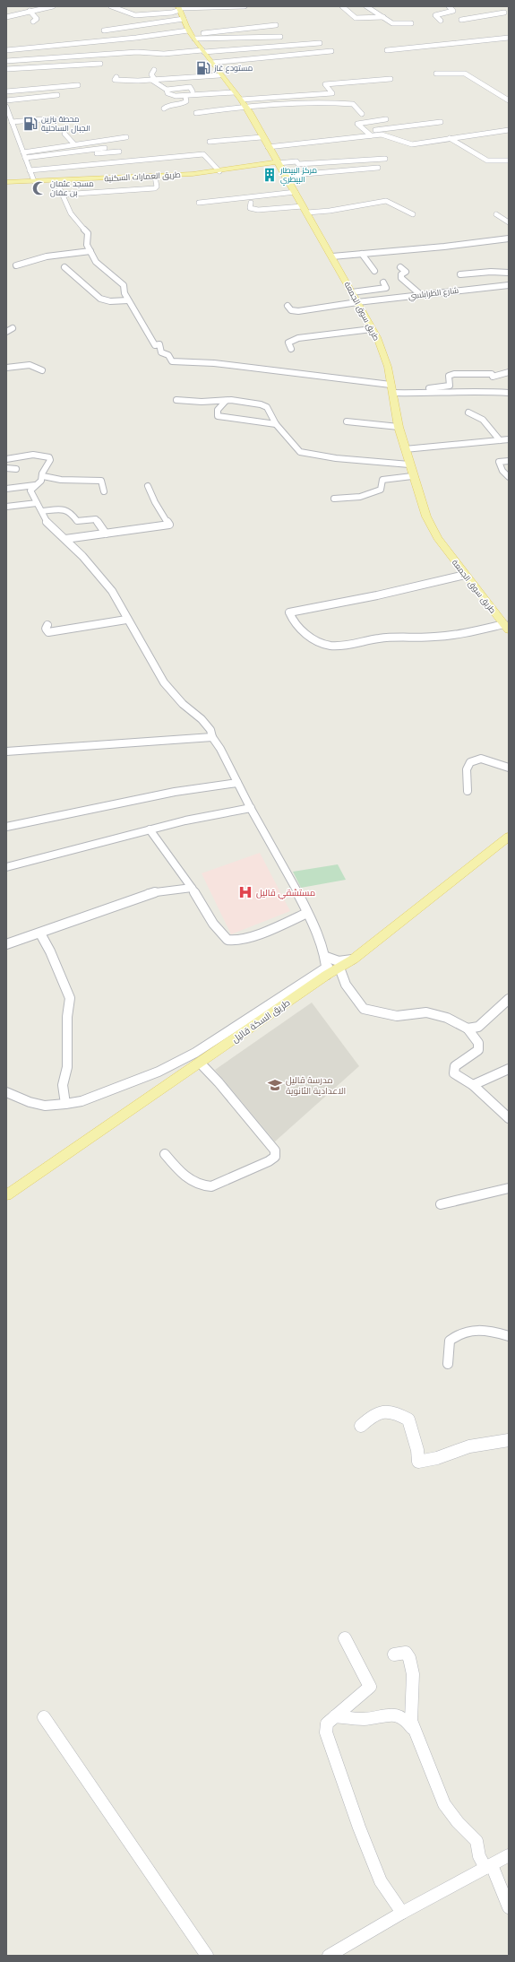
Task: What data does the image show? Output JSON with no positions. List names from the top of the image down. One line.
{"streets":{"main road":["طريق العمارات السكنية","طريق سوق الجمعة","طريق السكة قاليل"],"street":["شارع الطرابلسي"]},"crossings":[["طريق العمارات السكنية","طريق سوق الجمعة"],["شارع الطرابلسي","طريق سوق الجمعة"]],"places":{"fuel station":["مستودع غاز","محطة بنزين الجبال الساحلية"],"building":["مركز البيطار البيطري"],"mosque":["مسجد عثمان بن عفان"],"hospital":["مستشقي قاليل"],"school or university":["مدرسة قاليل الاعدادية الثانوية"]}}
